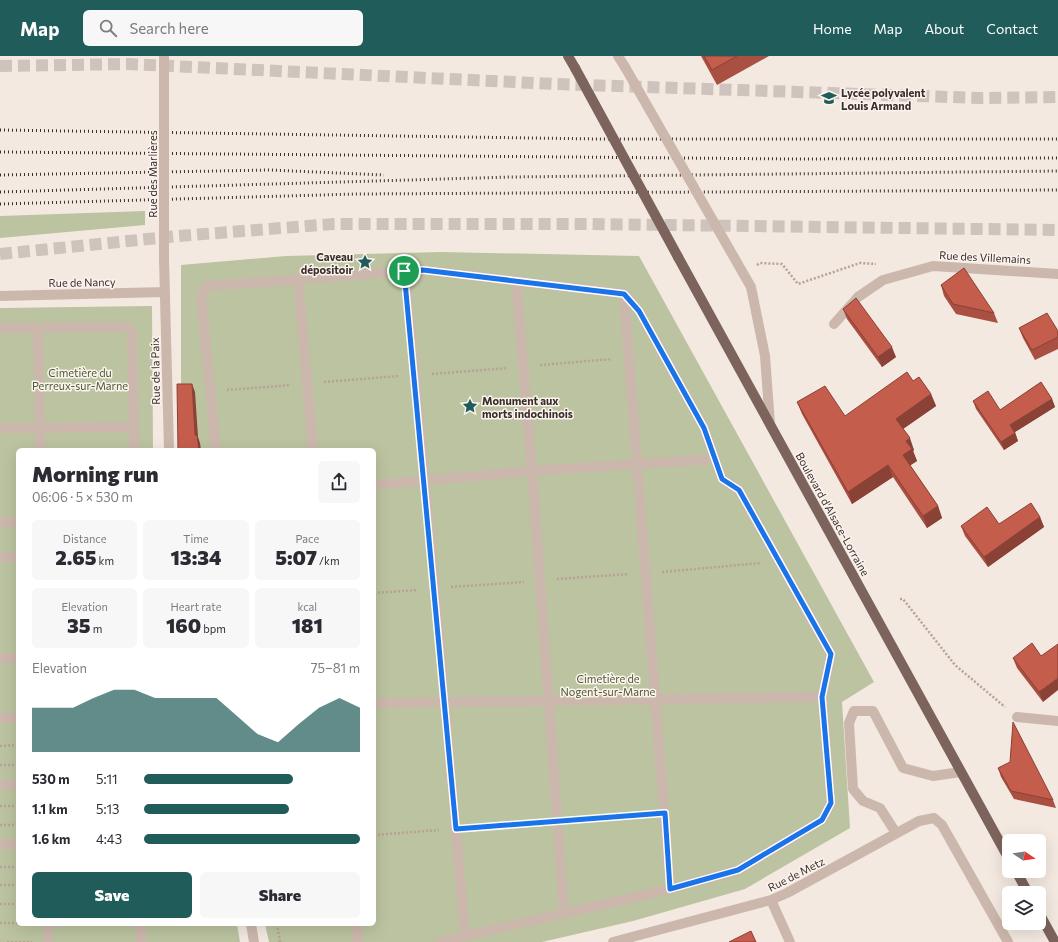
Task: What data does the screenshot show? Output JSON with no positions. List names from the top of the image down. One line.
{"streets":{"main road":["Boulevard d'Alsace-Lorraine"],"street":["Rue des Marlières","Rue des Villemains","Rue de Nancy","Rue de la Paix","Rue de Metz"]},"crossings":[["Rue des Marlières","Rue de Nancy"],["Rue des Marlières","Rue de la Paix"],["Rue de Nancy","Rue de la Paix"]],"parks":["Cimetière du Perreux-sur-Marne","Cimetière de Nogent-sur-Marne"],"places":{"school or university":["Lycée polyvalent Louis Armand"],"place":["Caveau dépositoir","Monument aux morts indochinois"]},"north":"right","page":{"header":"Map","search":"Search here","nav":["Home","Map","About","Contact"],"heading":["Morning run","06:06 · 5 × 530 m"],"stats":[["Distance","2.65 km"],["Time","13:34"],["Pace","5:07 /km"],["Elevation","35 m"],["Heart rate","160 bpm"],["kcal","181"]],"chart":["Elevation","75–81 m"],"list":[{"name":"530 m","note":"5:11"},{"name":"1.1 km","note":"5:13"},{"name":"1.6 km","note":"4:43"}],"buttons":["Save","Share"]}}
